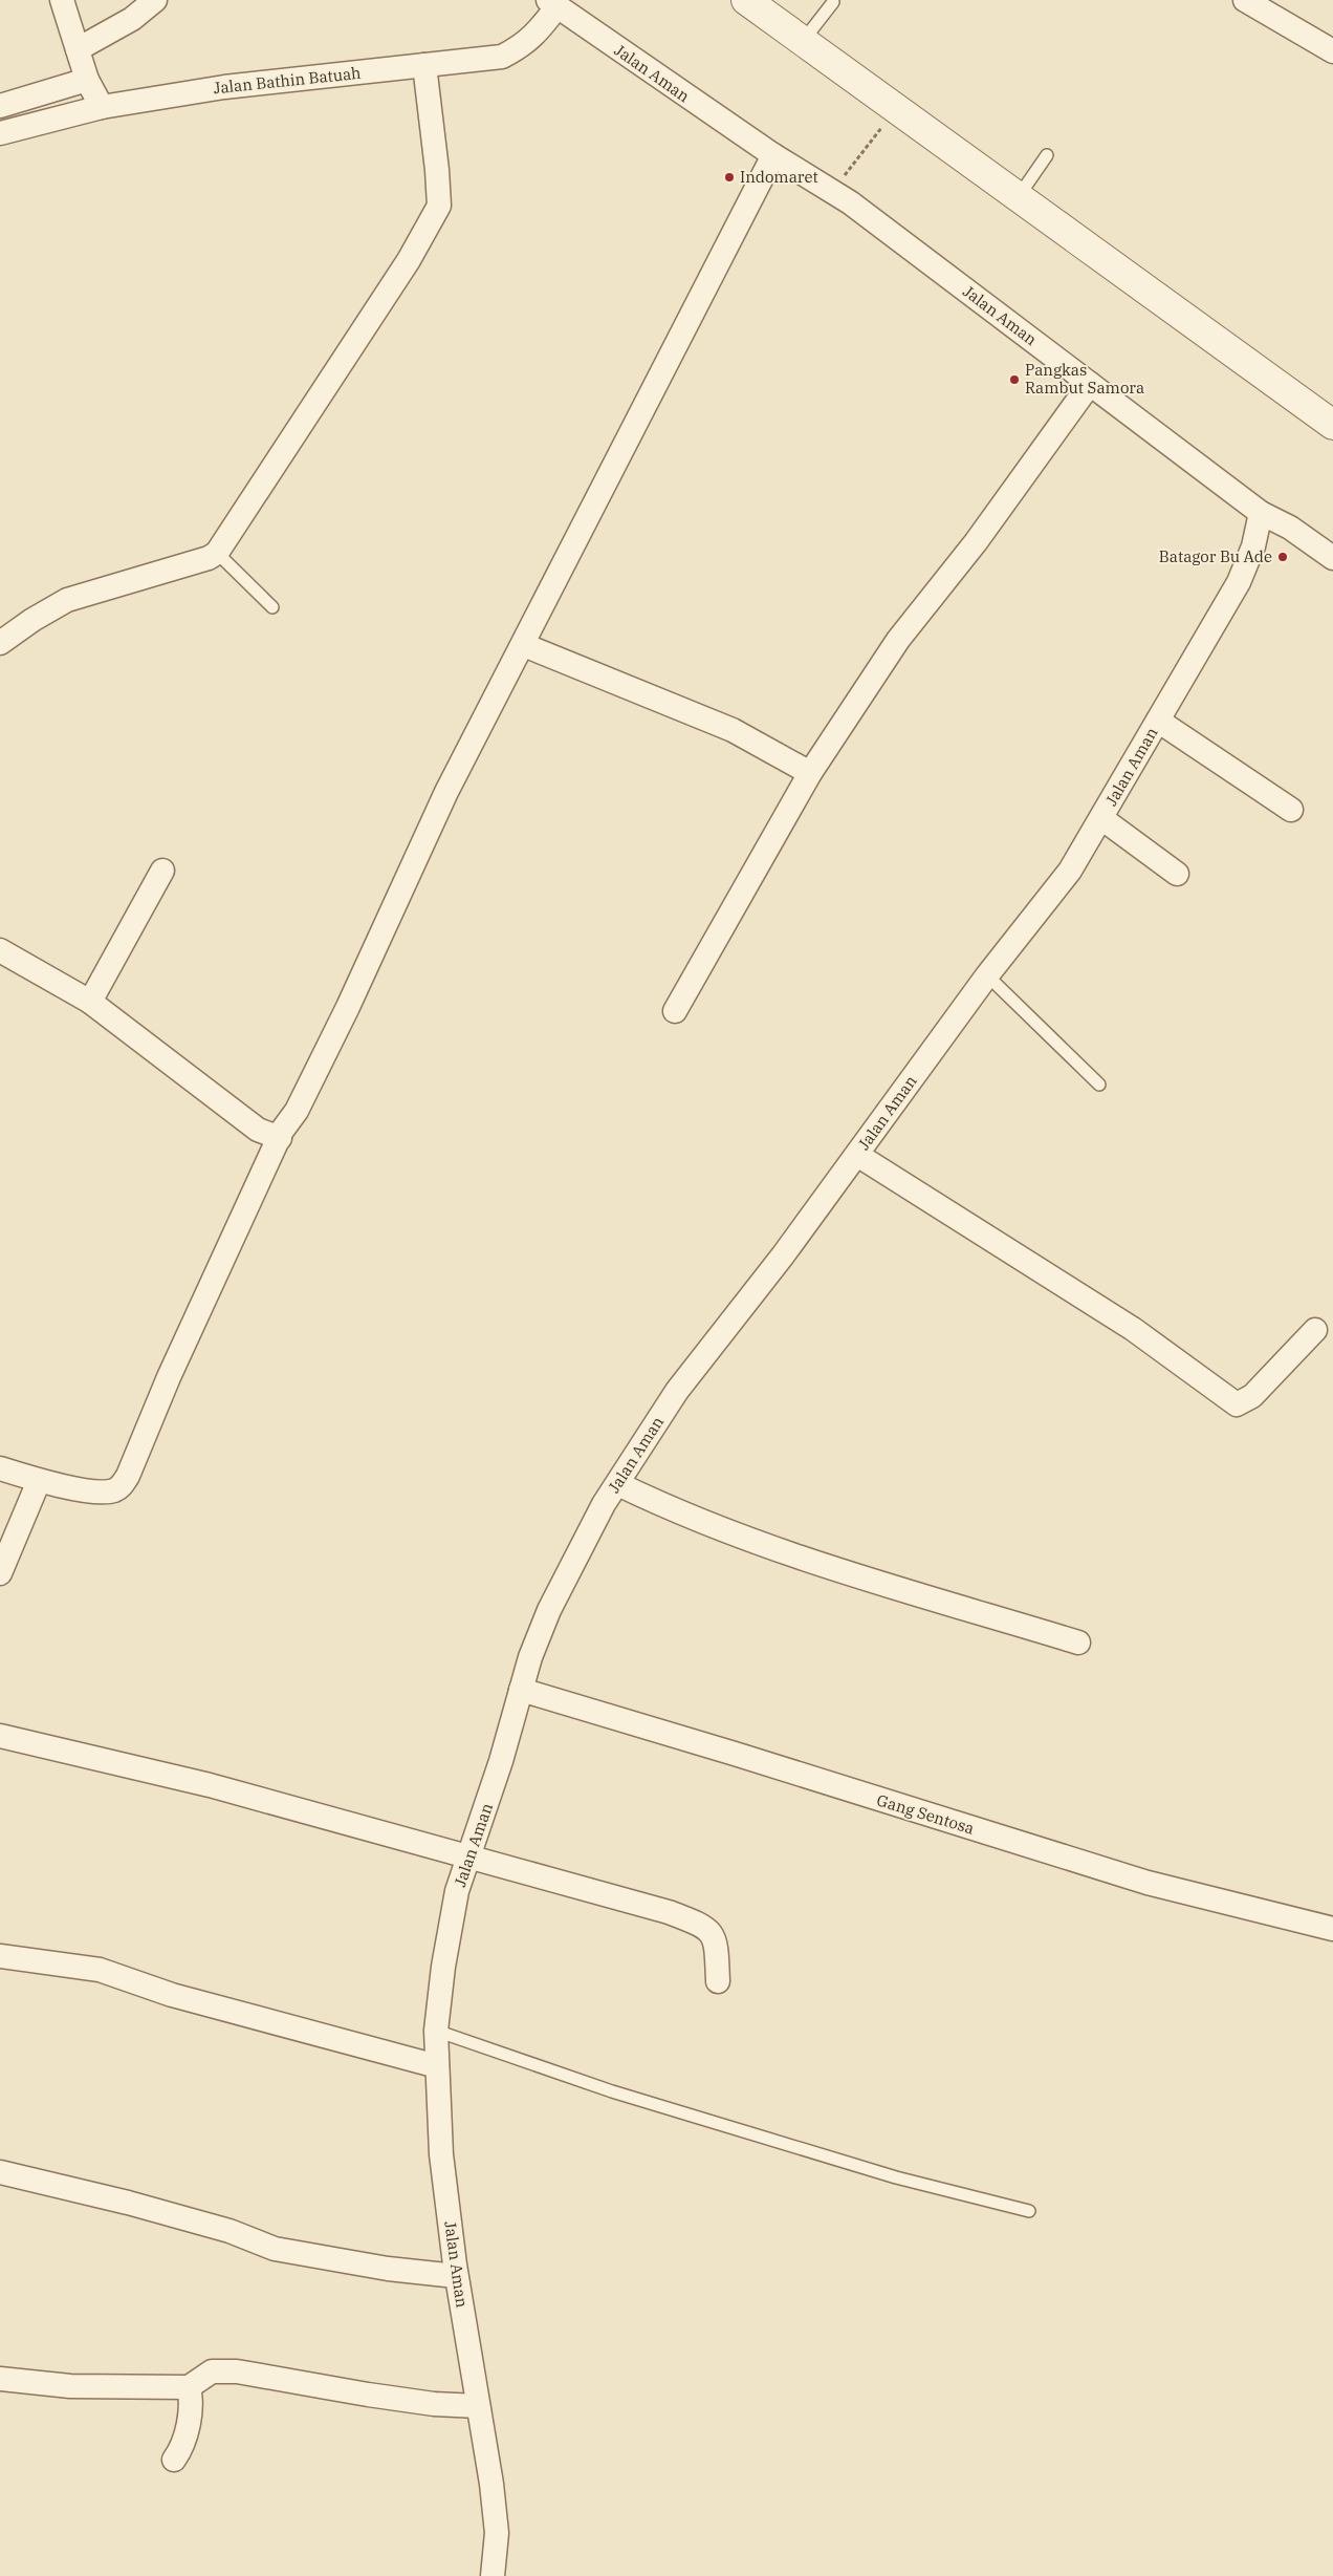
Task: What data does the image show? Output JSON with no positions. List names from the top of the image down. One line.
{"streets":{"street":["Jalan Aman","Jalan Bathin Batuah","Gang Sentosa"]},"crossings":[["Jalan Aman","Jalan Bathin Batuah"],["Jalan Aman","Gang Sentosa"]],"places":["Indomaret","Pangkas Rambut Samora","Batagor Bu Ade"]}
